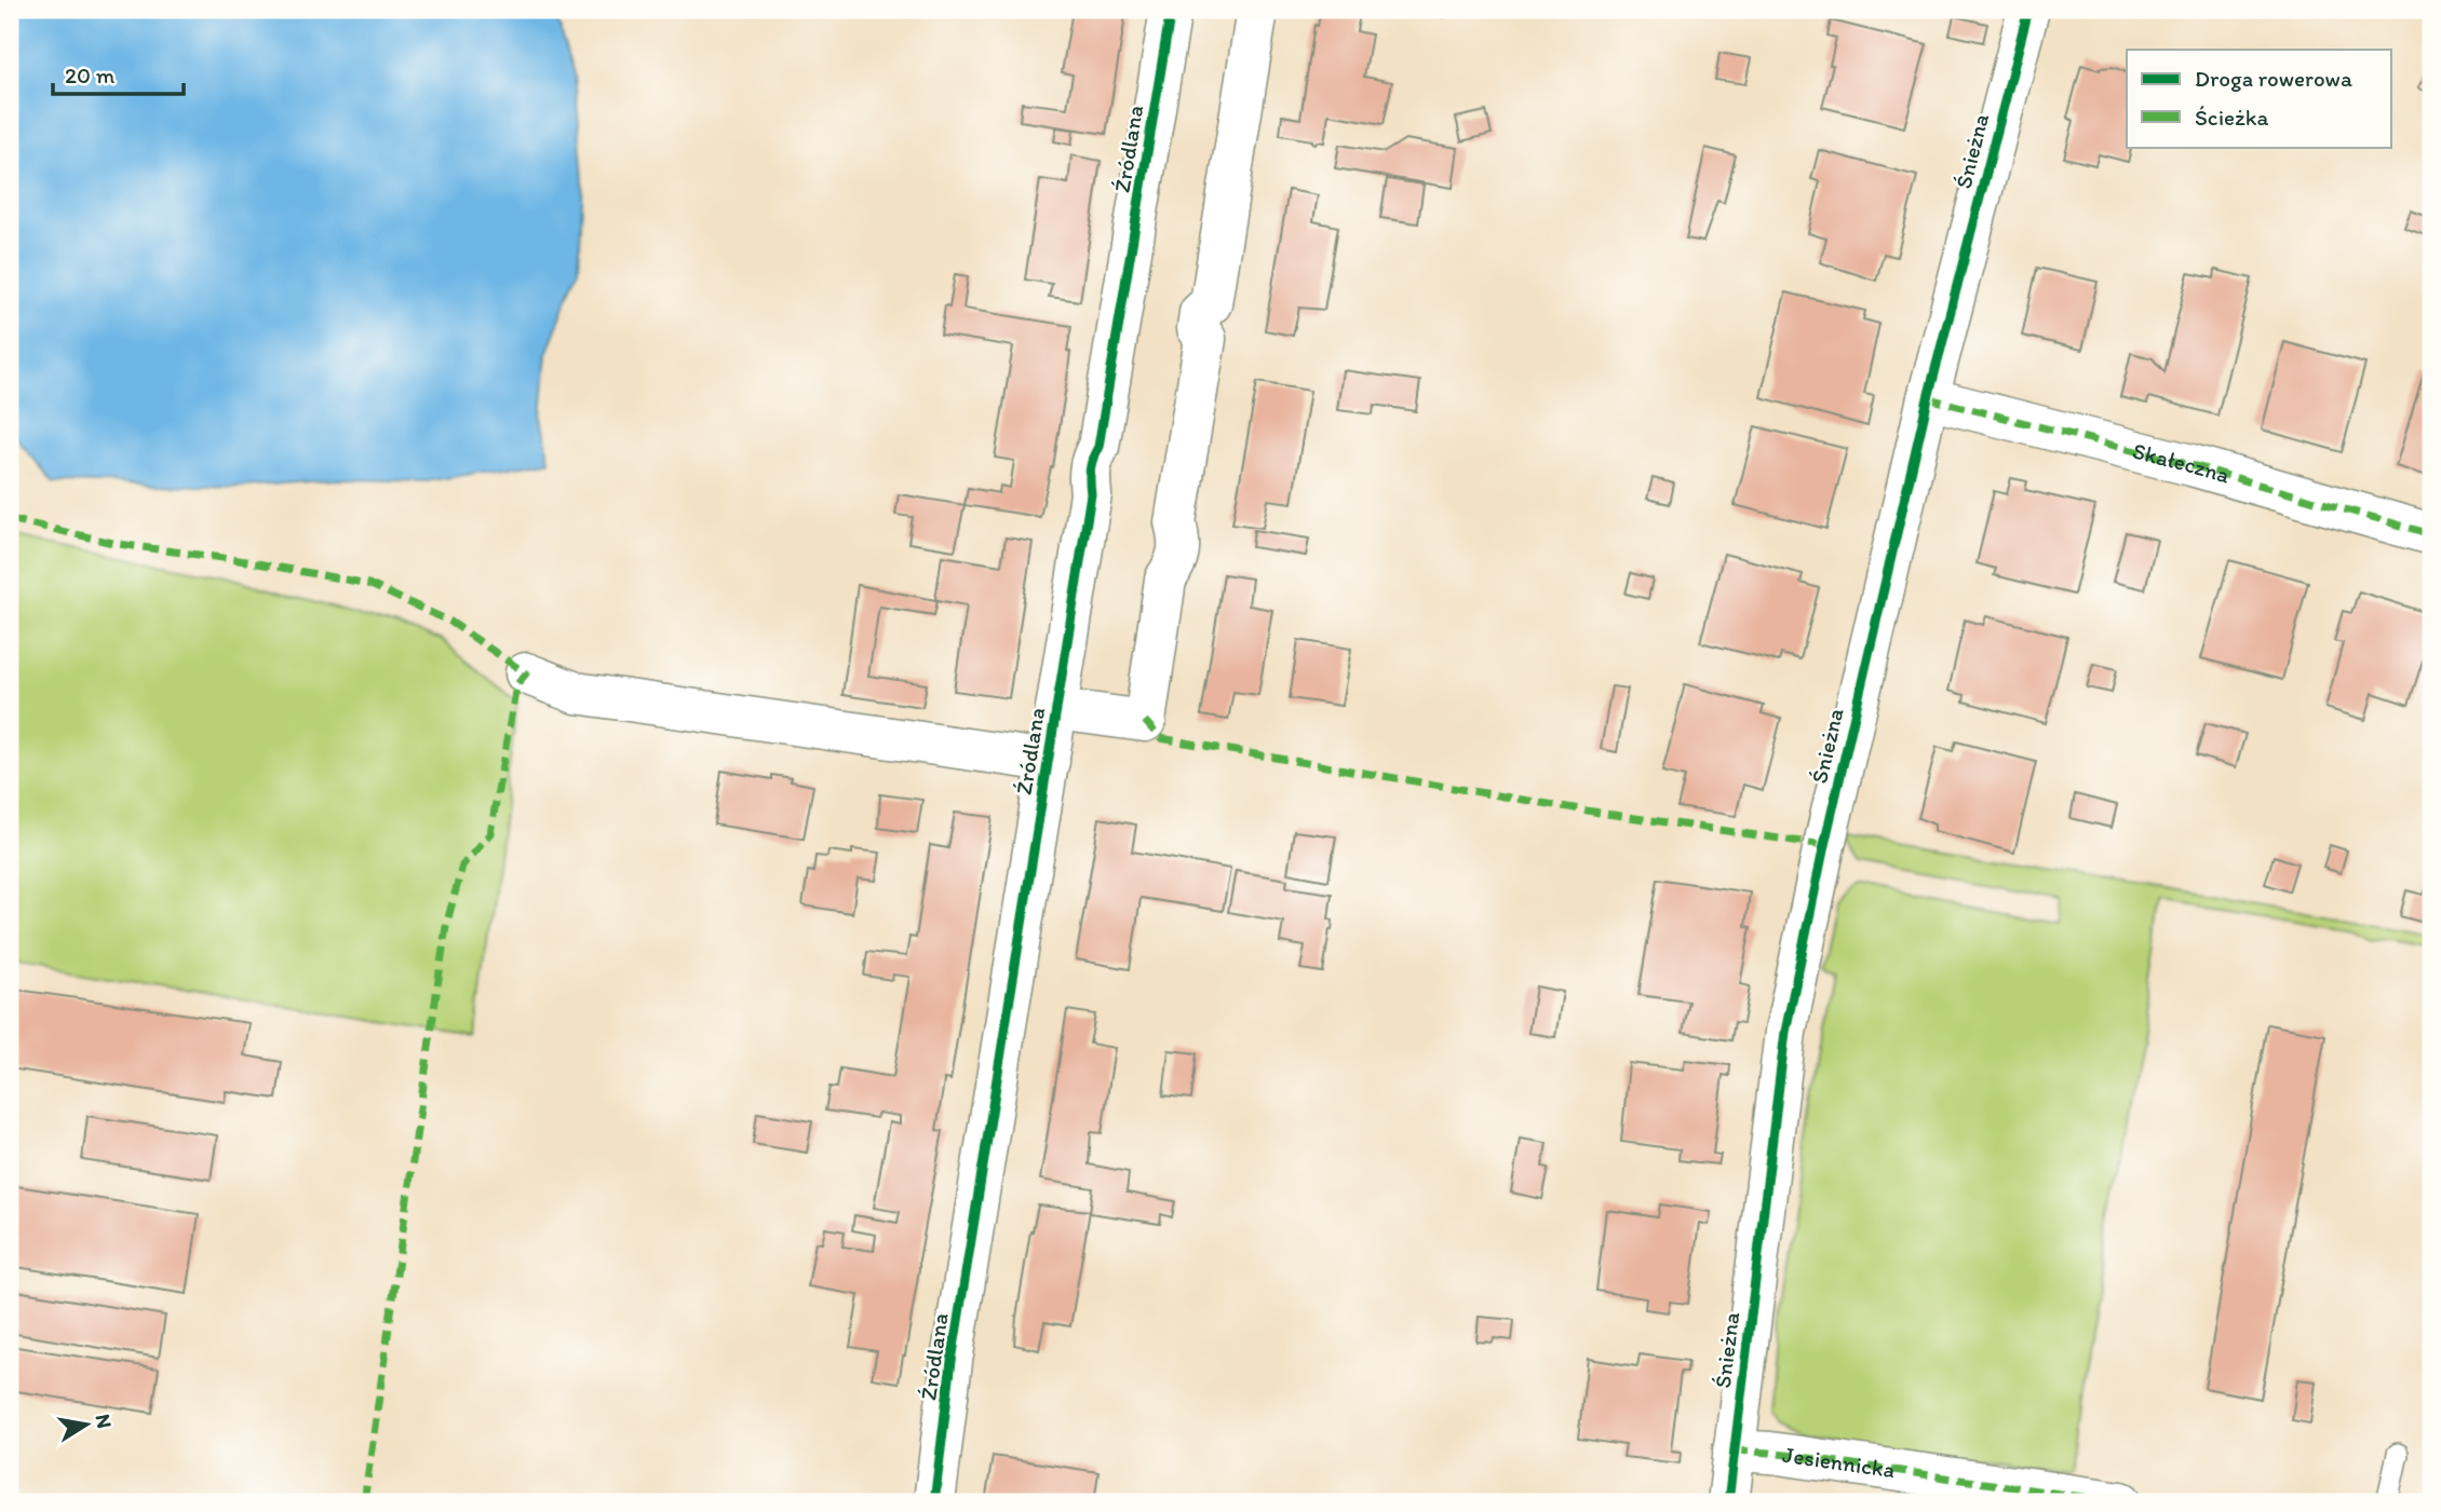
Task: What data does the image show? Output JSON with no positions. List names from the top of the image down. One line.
{"streets":{"street":["Źródlana","Śnieżna","Skałeczna","Jesiennicka"]},"crossings":[["Śnieżna","Skałeczna"],["Śnieżna","Jesiennicka"]],"legend":["Droga rowerowa","Ścieżka"],"scale_bar":"20 m","north":"right"}
